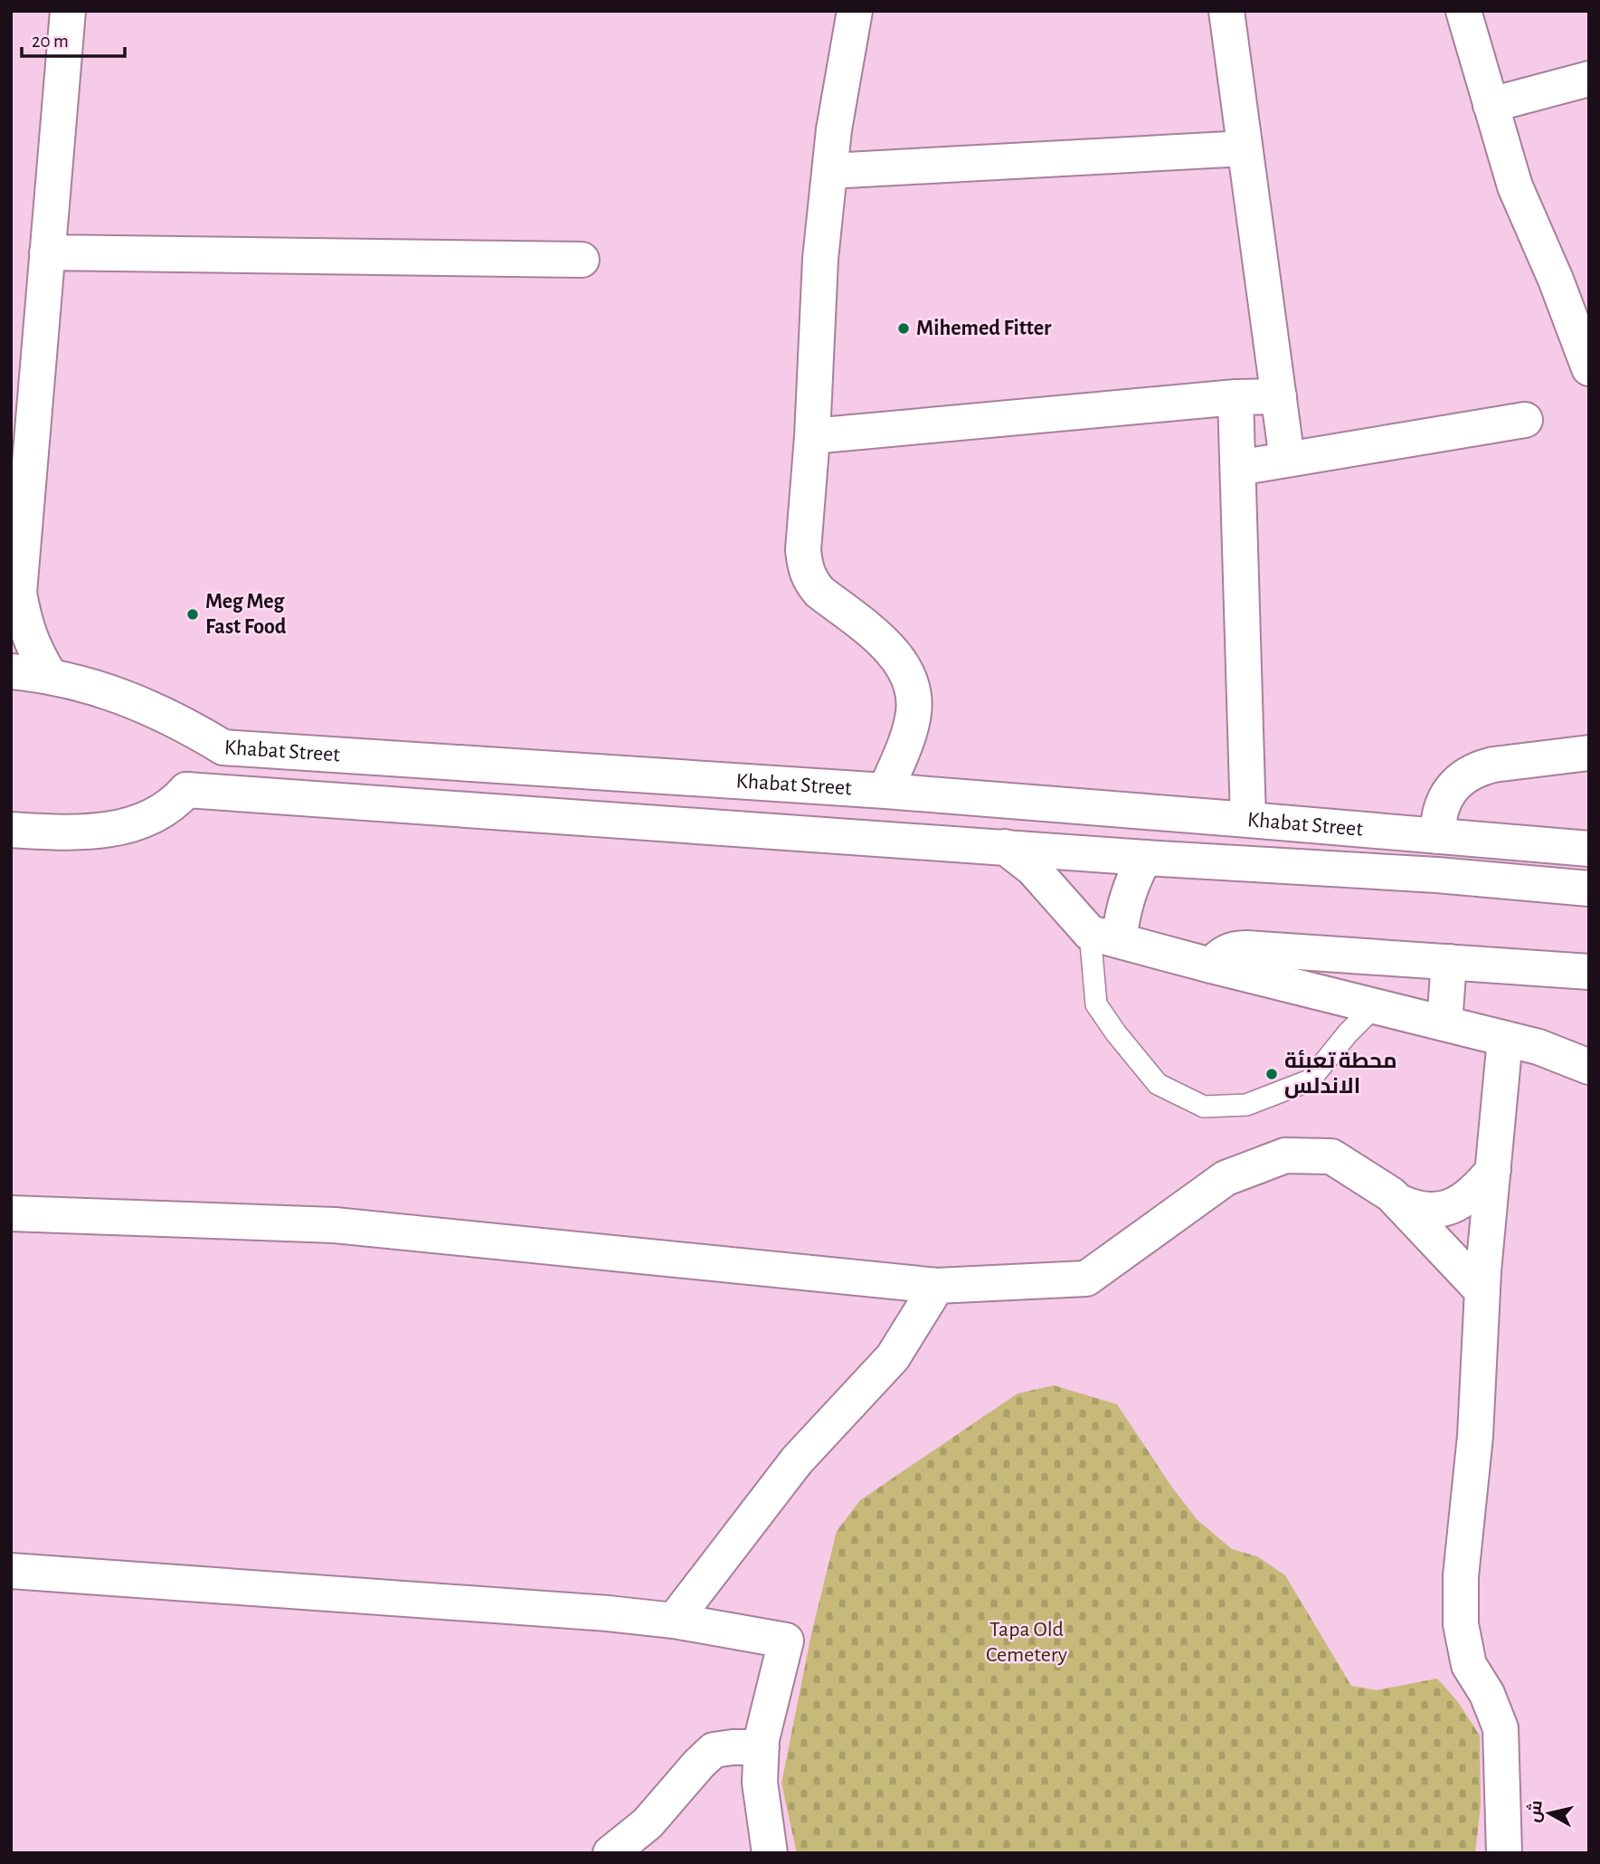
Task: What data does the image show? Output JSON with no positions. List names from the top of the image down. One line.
{"streets":{"street":["Khabat Street"]},"parks":["Tapa Old Cemetery"],"places":["Mihemed Fitter","Meg Meg Fast Food","محطة تعبئة الاندلس"],"scale_bar":"20 m","north":"left"}
